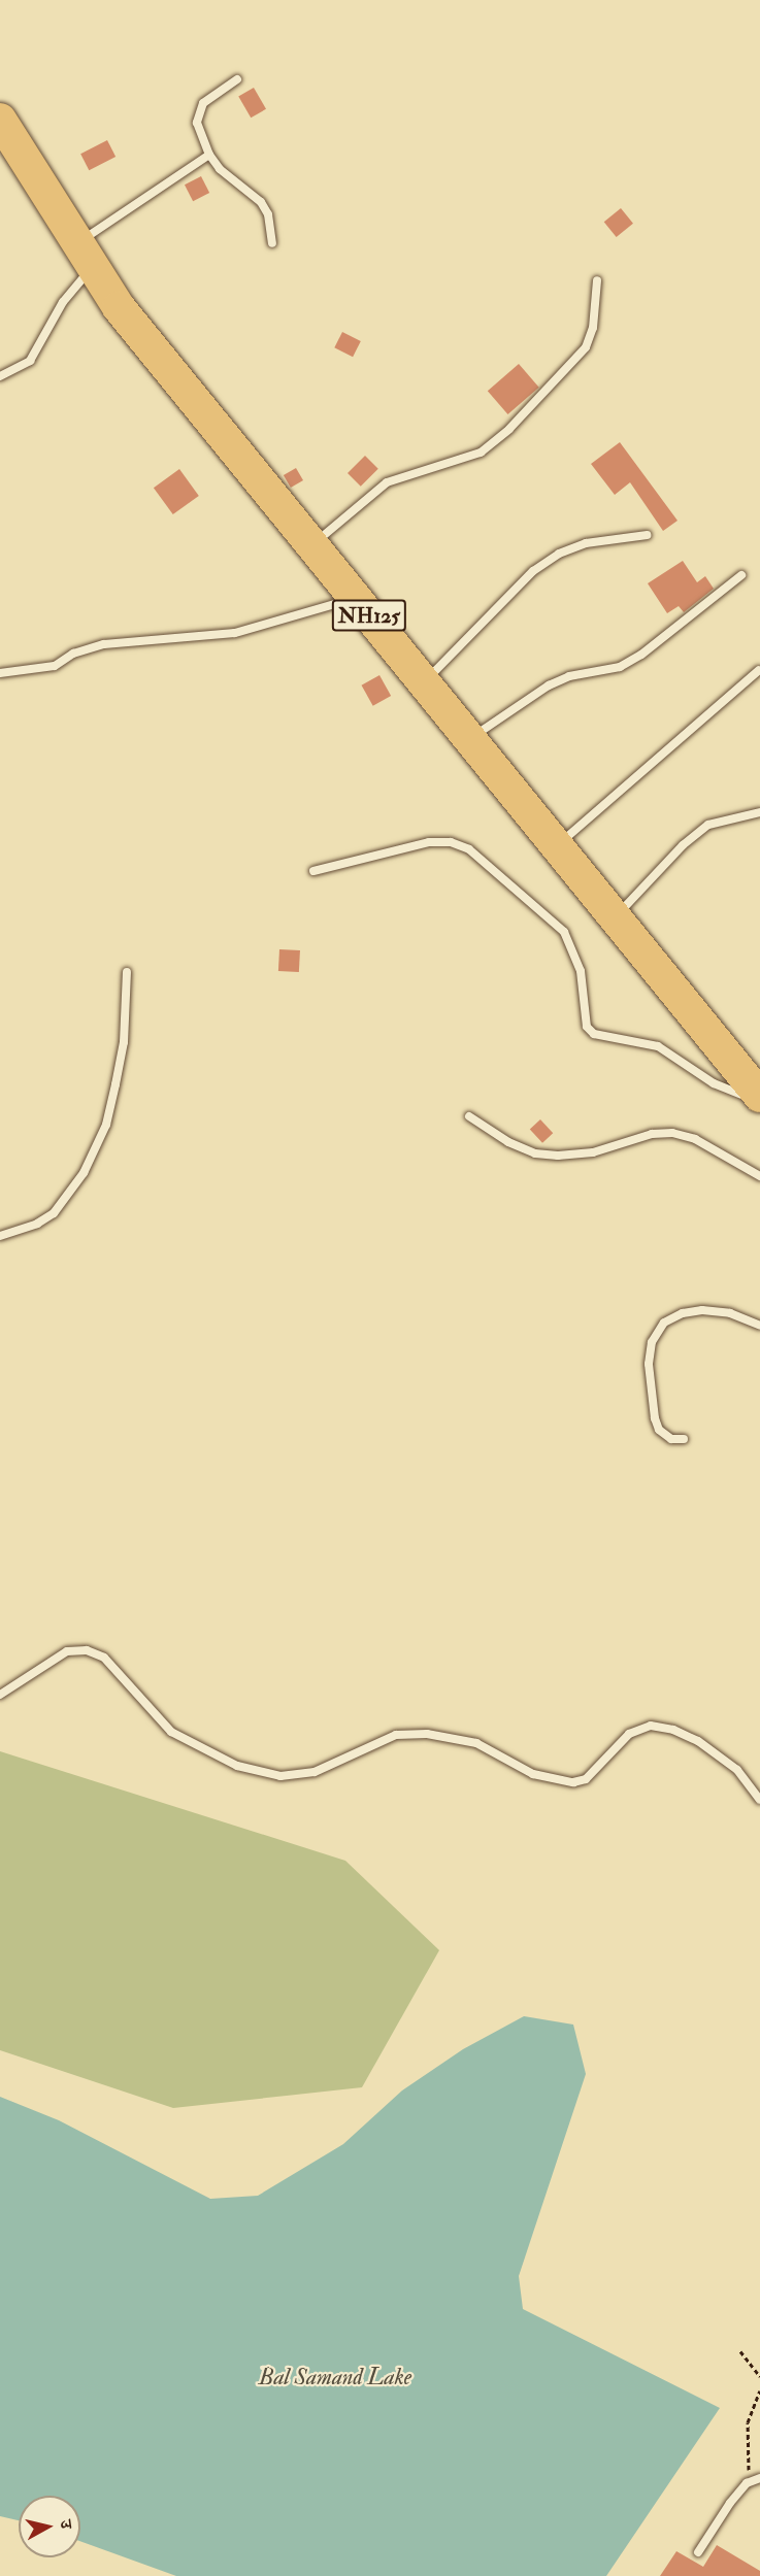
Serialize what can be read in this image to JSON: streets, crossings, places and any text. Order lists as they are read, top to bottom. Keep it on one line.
{"streets":{"highway":["NH125"]},"water":["Bal Samand Lake"],"north":"right"}
